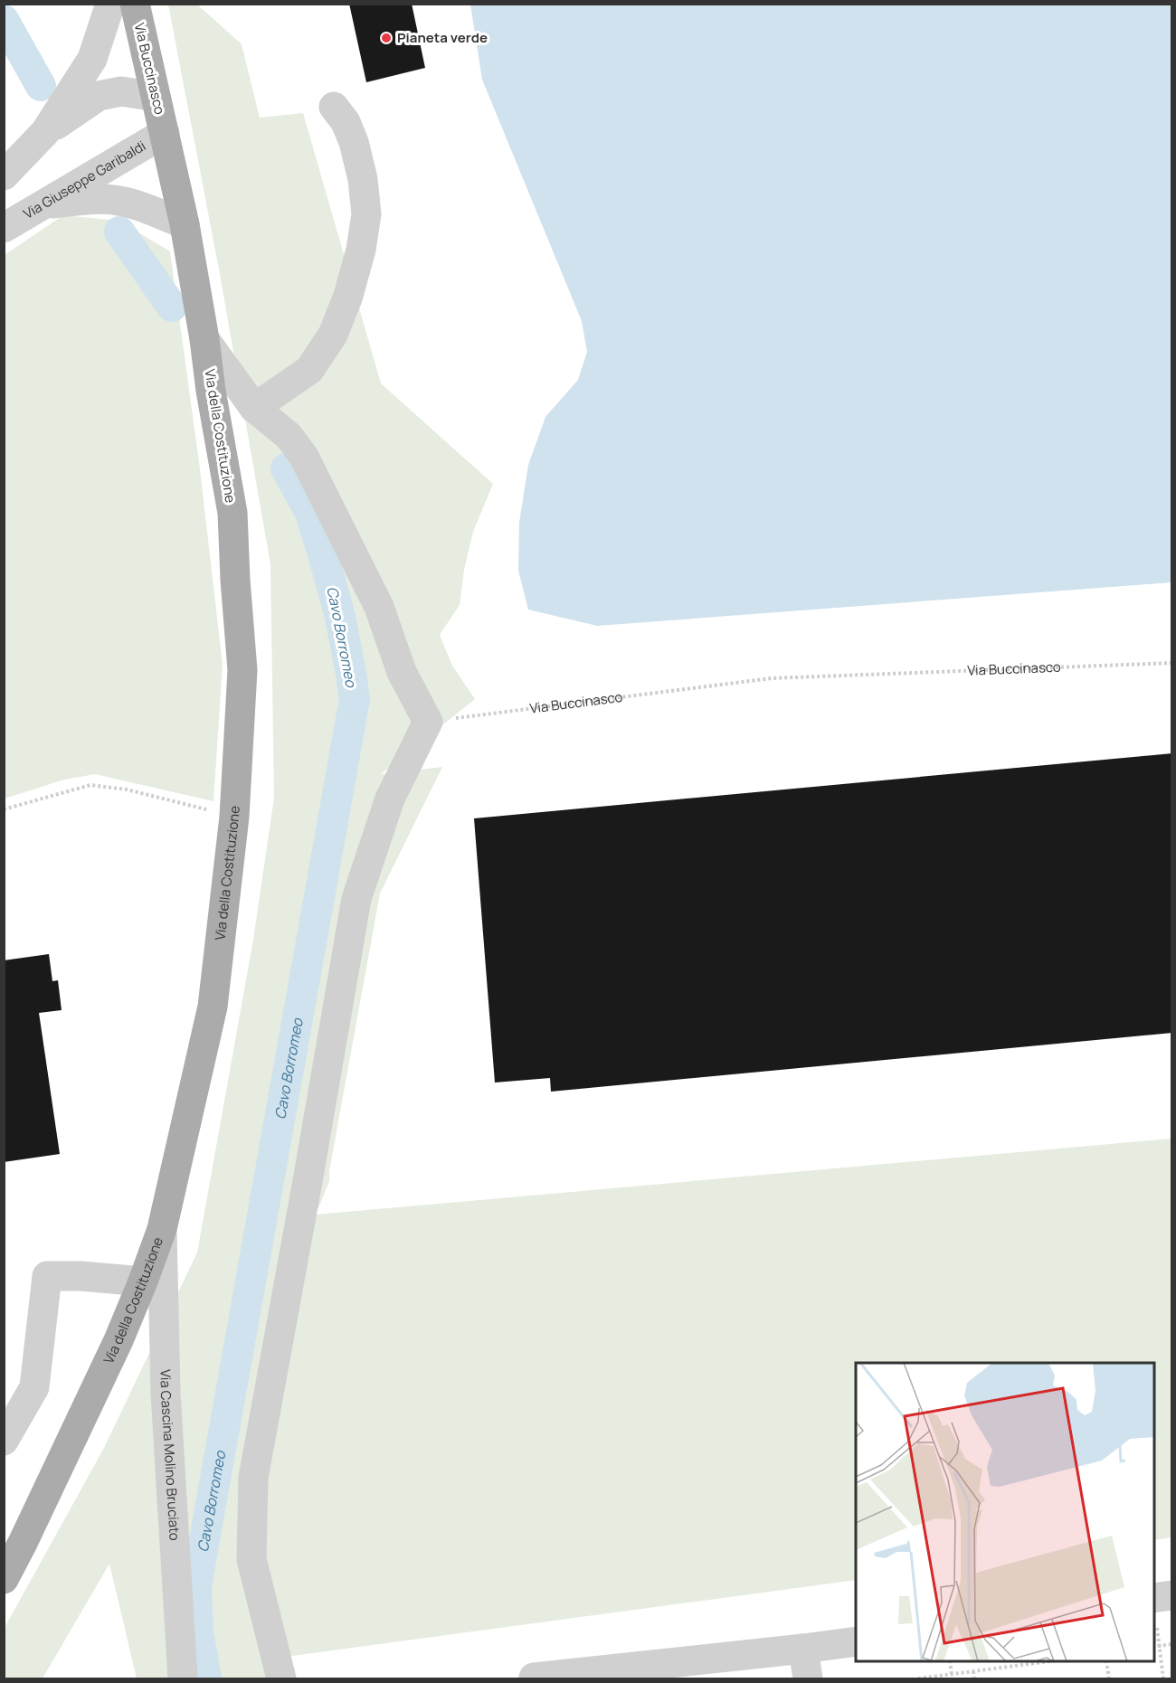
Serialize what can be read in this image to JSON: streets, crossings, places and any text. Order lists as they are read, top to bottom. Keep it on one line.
{"streets":{"main road":["Via Buccinasco","Via della Costituzione"],"street":["Via Giuseppe Garibaldi","Via Cascina Molino Bruciato"]},"crossings":[["Via Buccinasco","Via Giuseppe Garibaldi"],["Via Buccinasco","Via della Costituzione"],["Via Giuseppe Garibaldi","Via della Costituzione"],["Via della Costituzione","Via Cascina Molino Bruciato"]],"water":["Cavo Borromeo"],"places":["Pianeta verde"]}
